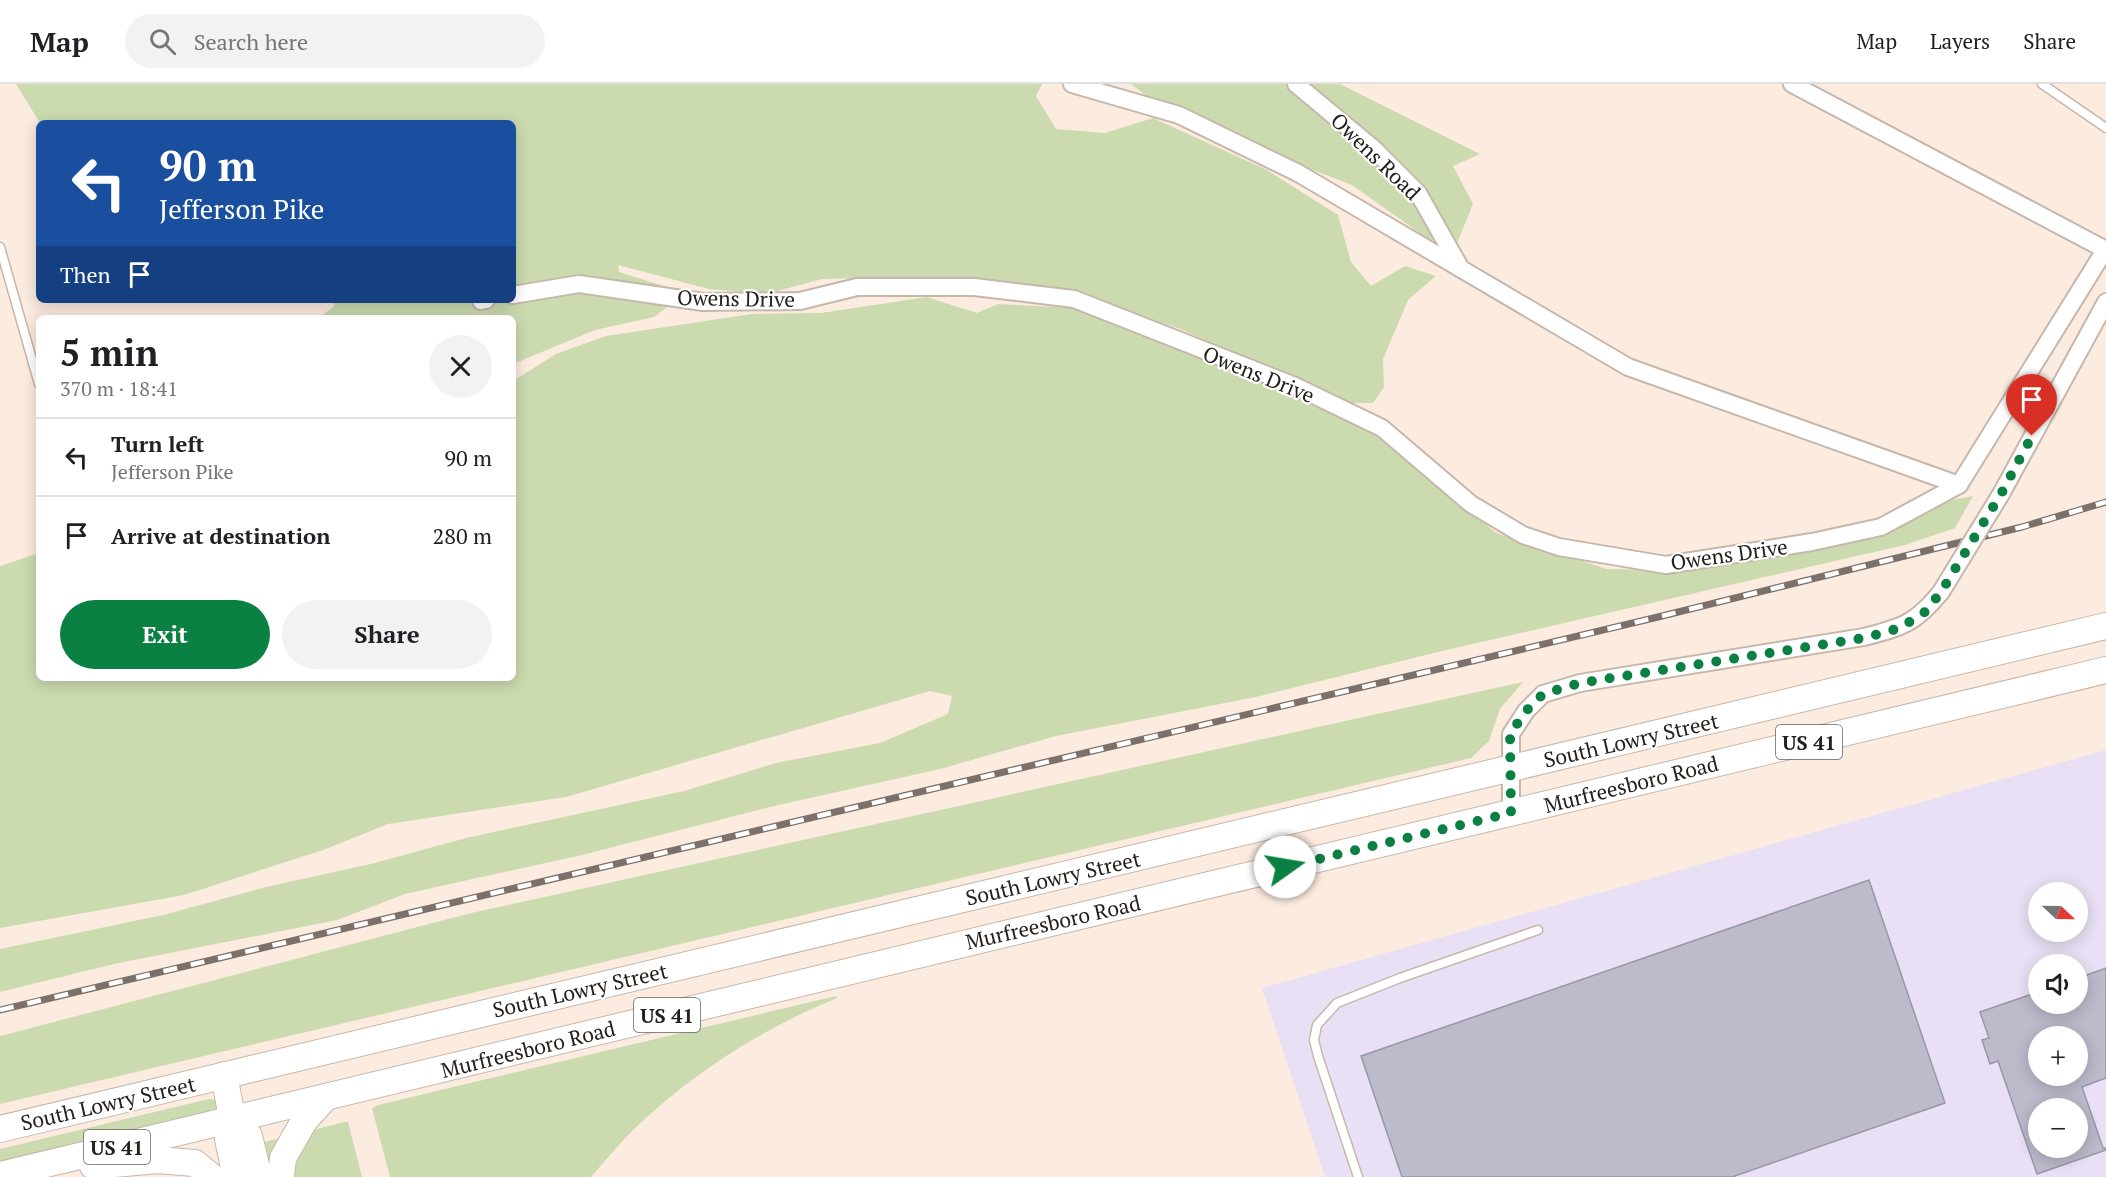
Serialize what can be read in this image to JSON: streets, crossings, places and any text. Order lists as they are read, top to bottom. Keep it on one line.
{"streets":{"main road":["South Lowry Street","US 41","Murfreesboro Road"],"street":["Owens Road","Owens Drive"]},"north":"right","page":{"header":"Map","search":"Search here","nav":["Map","Layers","Share"],"turn":["90 m","Jefferson Pike"],"then":"Then","heading":["5 min","370 m · 18:41"],"list":[{"name":"Turn left","note":"Jefferson Pike","value":"90 m"},{"name":"Arrive at destination","value":"280 m"}],"buttons":["Exit","Share"],"map_buttons":["+","−"]}}
